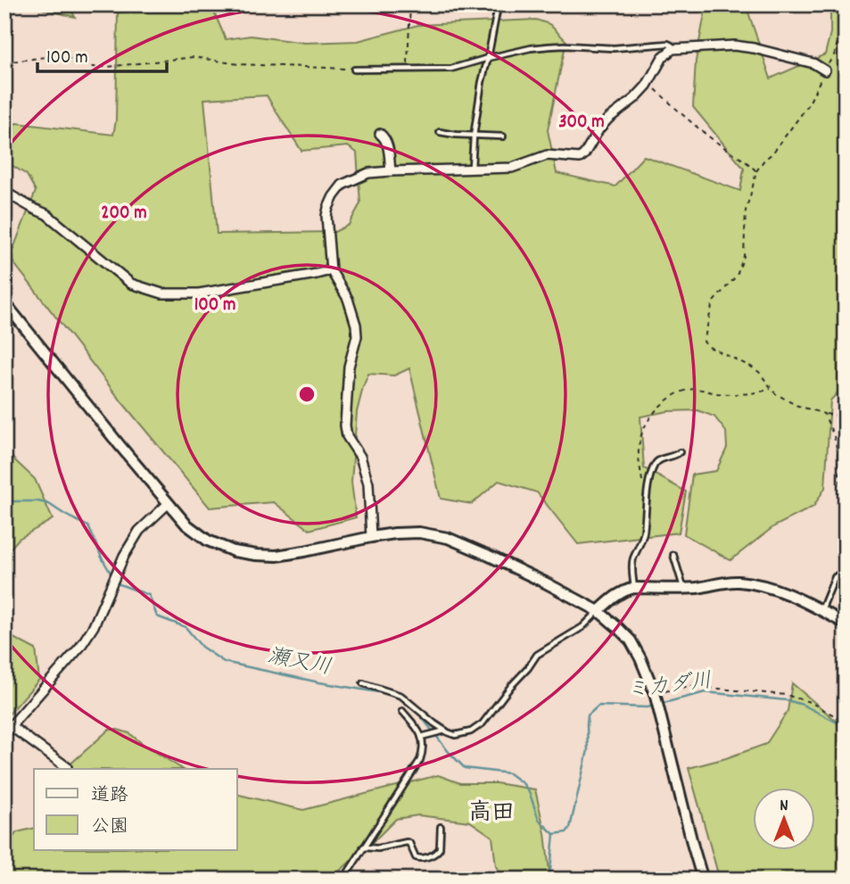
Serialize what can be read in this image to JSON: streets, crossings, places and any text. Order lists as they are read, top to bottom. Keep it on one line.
{"districts":["高田"],"water":["瀬又川","ミカダ川"],"legend":["道路","公園"],"scale_bar":"100 m","north":"top","rings":["300 m","200 m","100 m"]}
